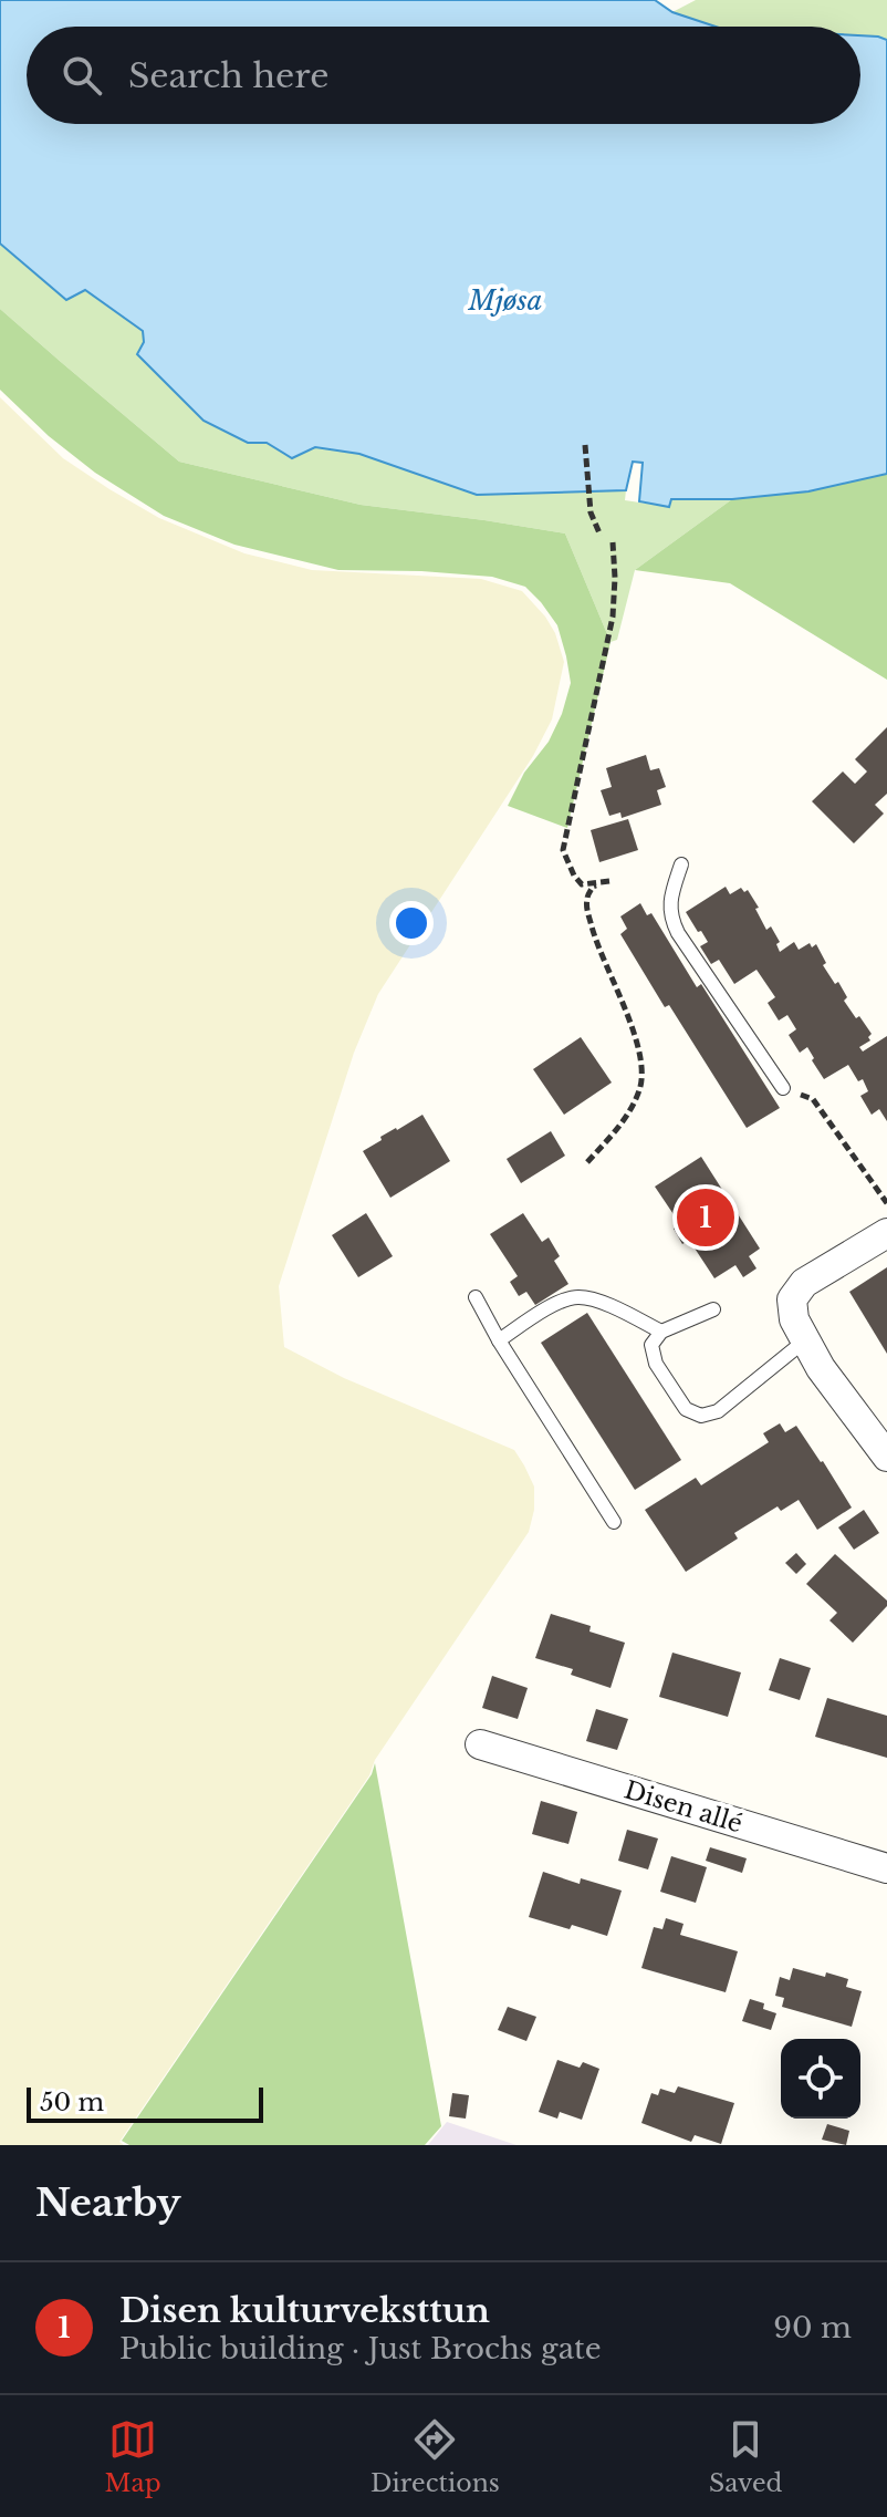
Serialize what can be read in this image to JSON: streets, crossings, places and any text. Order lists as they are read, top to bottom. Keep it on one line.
{"streets":{"street":["Disen allé"]},"water":["Mjøsa"],"scale_bar":"50 m","page":{"search":"Search here","pins":"1","scale":"50 m","heading":"Nearby","list":[{"mark":"1","name":"Disen kulturveksttun","note":"Public building · Just Brochs gate","value":"90 m"}],"nav":["Map","Directions","Saved"]}}
